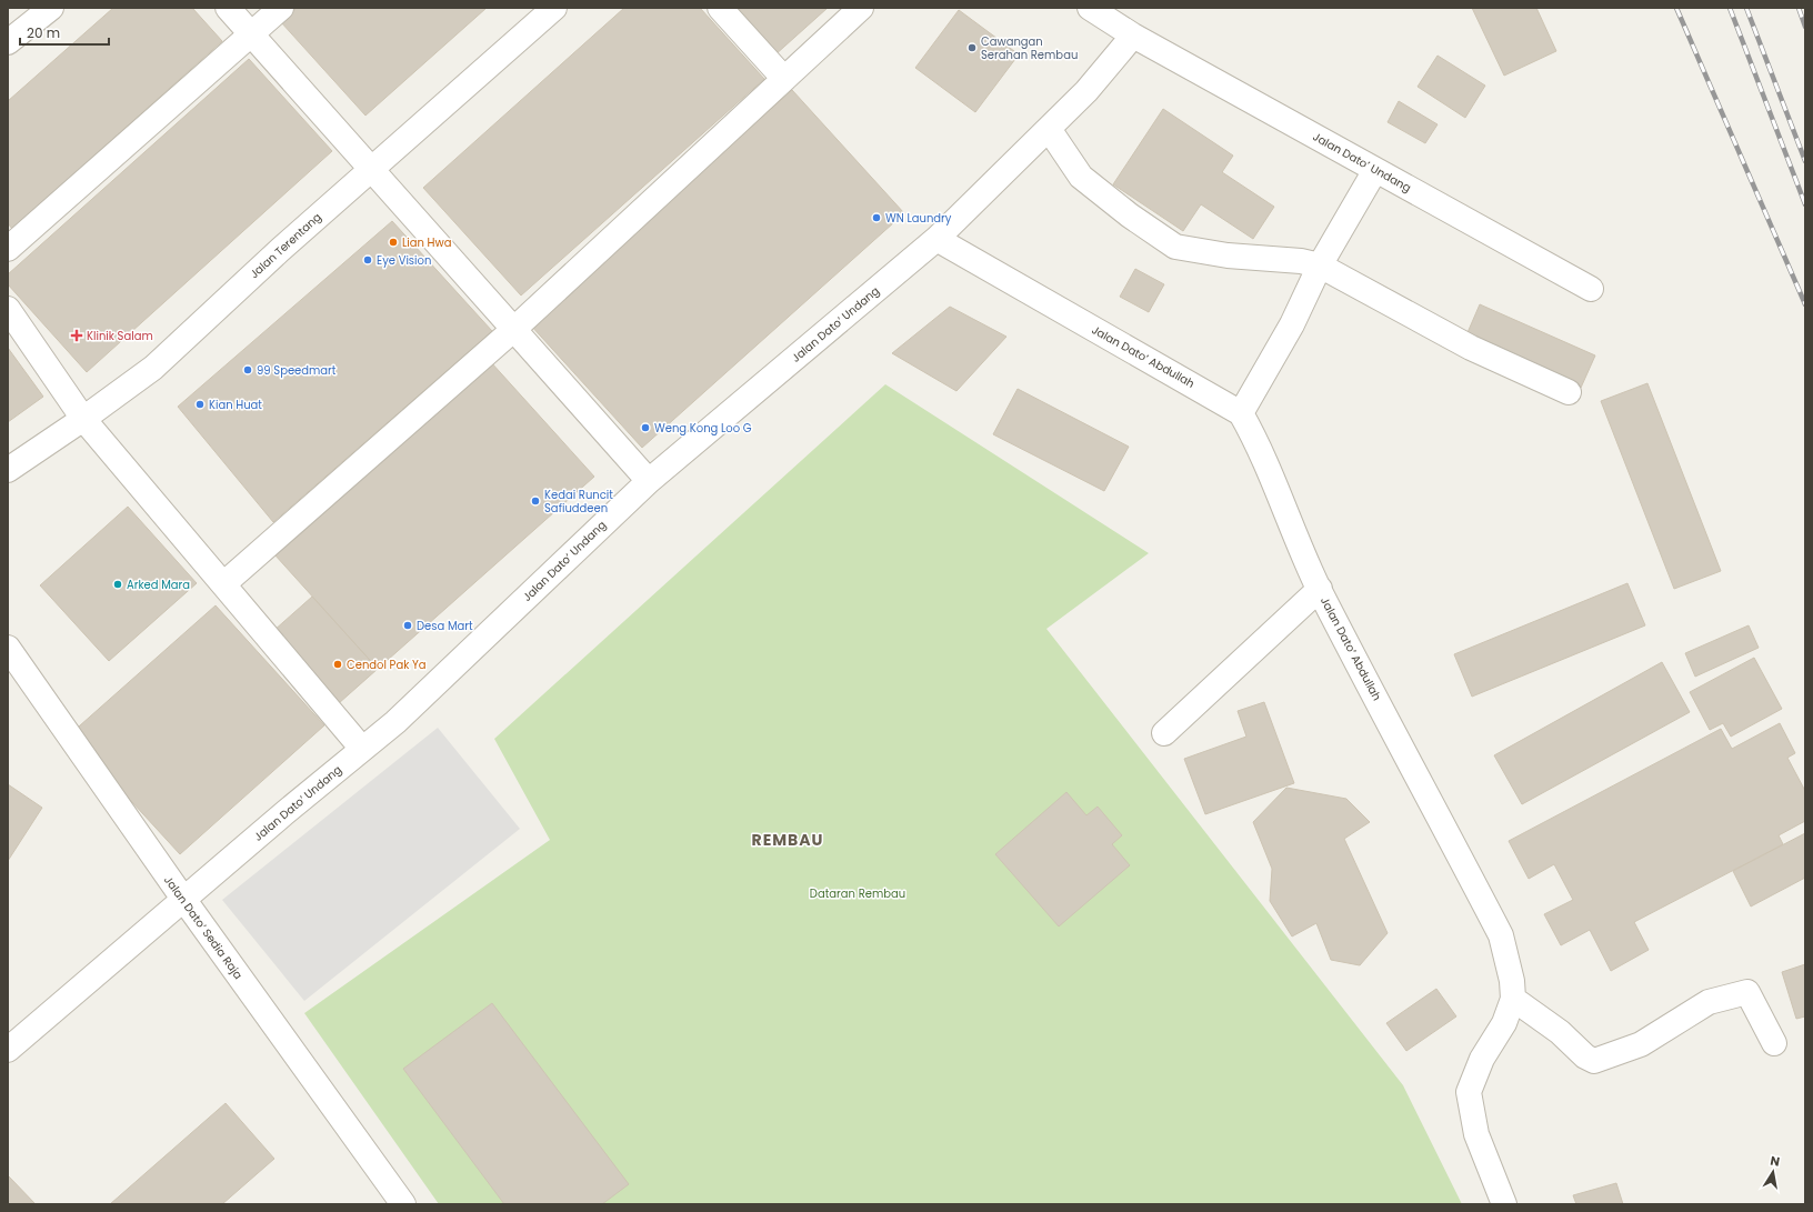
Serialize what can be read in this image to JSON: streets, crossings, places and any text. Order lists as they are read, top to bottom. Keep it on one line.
{"streets":{"street":["Jalan Dato’ Undang","Jalan Terentang","Jalan Dato’ Abdullah","Jalan Dato’ Sedia Raja"]},"crossings":[["Jalan Dato’ Undang","Jalan Dato’ Abdullah"],["Jalan Dato’ Undang","Jalan Dato’ Sedia Raja"]],"districts":["REMBAU"],"parks":["Dataran Rembau"],"places":{"other":["Cawangan Serahan Rembau","WN Laundry","Lian Hwa","Eye Vision","99 Speedmart","Kian Huat","Weng Kong Loo G","Kedai Runcit Safiuddeen","Arked Mara","Desa Mart","Cendol Pak Ya"],"health":["Klinik Salam"]},"scale_bar":"20 m","north":"top"}
